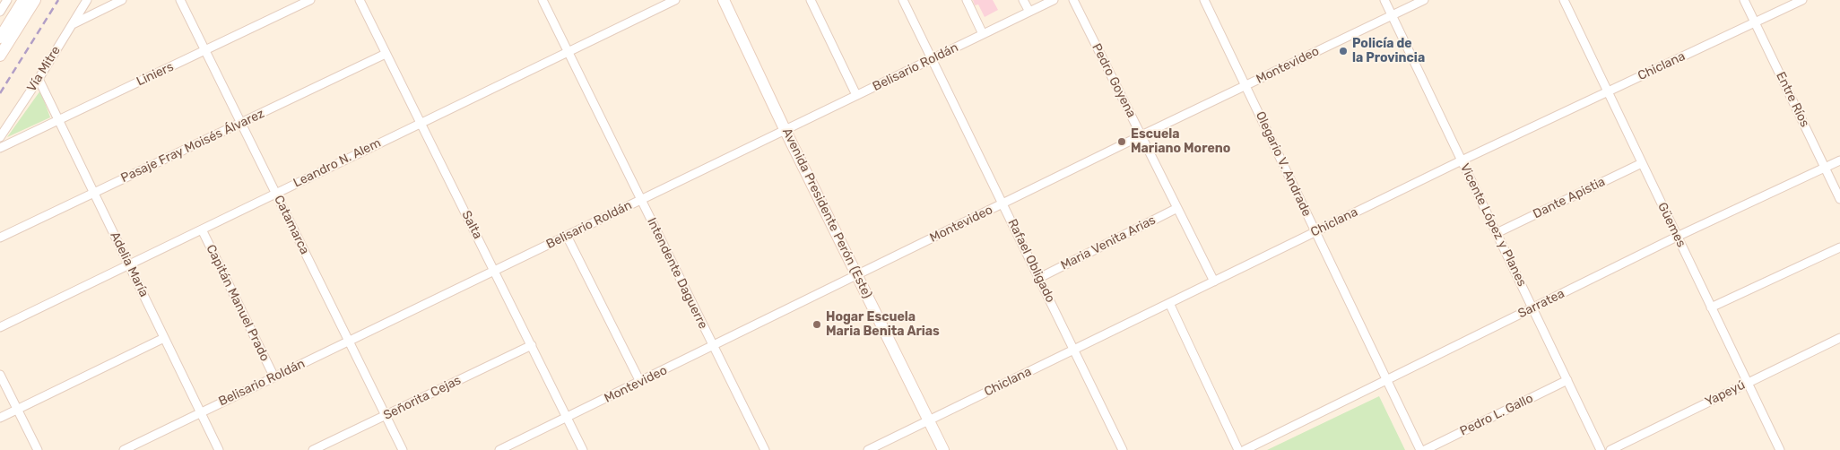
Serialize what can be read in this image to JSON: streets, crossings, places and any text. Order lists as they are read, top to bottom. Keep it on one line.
{"streets":{"main road":["Avenida Presidente Perón (Este)"],"street":["Montevideo","Chiclana","Belisario Roldán","Vía Mitre","Liniers","Pedro Goyena","Entre Ríos","Pasaje Fray Moisés Álvarez","Leandro N. Alem","Olegario V. Andrade","Dante Apistia","Catamarca","Salta","Vicente López y Planes","Güemes","Maria Venita Arias","Rafael Obligado","Adelia María","Intendente Daguerre","Capitán Manuel Prado","Sarratea","Yapeyú","Señorita Cejas","Pedro L. Gallo"]},"crossings":[["Montevideo","Pedro Goyena"],["Montevideo","Olegario V. Andrade"],["Montevideo","Avenida Presidente Perón (Este)"],["Montevideo","Salta"],["Montevideo","Vicente López y Planes"],["Montevideo","Rafael Obligado"],["Montevideo","Intendente Daguerre"],["Chiclana","Pedro Goyena"],["Chiclana","Entre Ríos"],["Chiclana","Olegario V. Andrade"],["Chiclana","Avenida Presidente Perón (Este)"],["Chiclana","Vicente López y Planes"],["Chiclana","Güemes"],["Chiclana","Rafael Obligado"],["Belisario Roldán","Avenida Presidente Perón (Este)"],["Belisario Roldán","Catamarca"],["Belisario Roldán","Salta"],["Belisario Roldán","Rafael Obligado"],["Belisario Roldán","Adelia María"],["Belisario Roldán","Intendente Daguerre"],["Belisario Roldán","Capitán Manuel Prado"],["Vía Mitre","Adelia María"],["Liniers","Catamarca"],["Liniers","Adelia María"],["Pedro Goyena","Maria Venita Arias"],["Entre Ríos","Sarratea"],["Pasaje Fray Moisés Álvarez","Catamarca"],["Pasaje Fray Moisés Álvarez","Salta"],["Pasaje Fray Moisés Álvarez","Adelia María"],["Leandro N. Alem","Catamarca"],["Leandro N. Alem","Salta"],["Leandro N. Alem","Adelia María"],["Leandro N. Alem","Intendente Daguerre"],["Leandro N. Alem","Capitán Manuel Prado"],["Olegario V. Andrade","Sarratea"],["Dante Apistia","Vicente López y Planes"],["Dante Apistia","Güemes"],["Catamarca","Señorita Cejas"],["Salta","Señorita Cejas"],["Vicente López y Planes","Sarratea"],["Vicente López y Planes","Pedro L. Gallo"],["Güemes","Sarratea"],["Güemes","Yapeyú"],["Maria Venita Arias","Rafael Obligado"]],"places":["Policía de la Provincia","Escuela Mariano Moreno","Hogar Escuela Maria Benita Arias"]}
